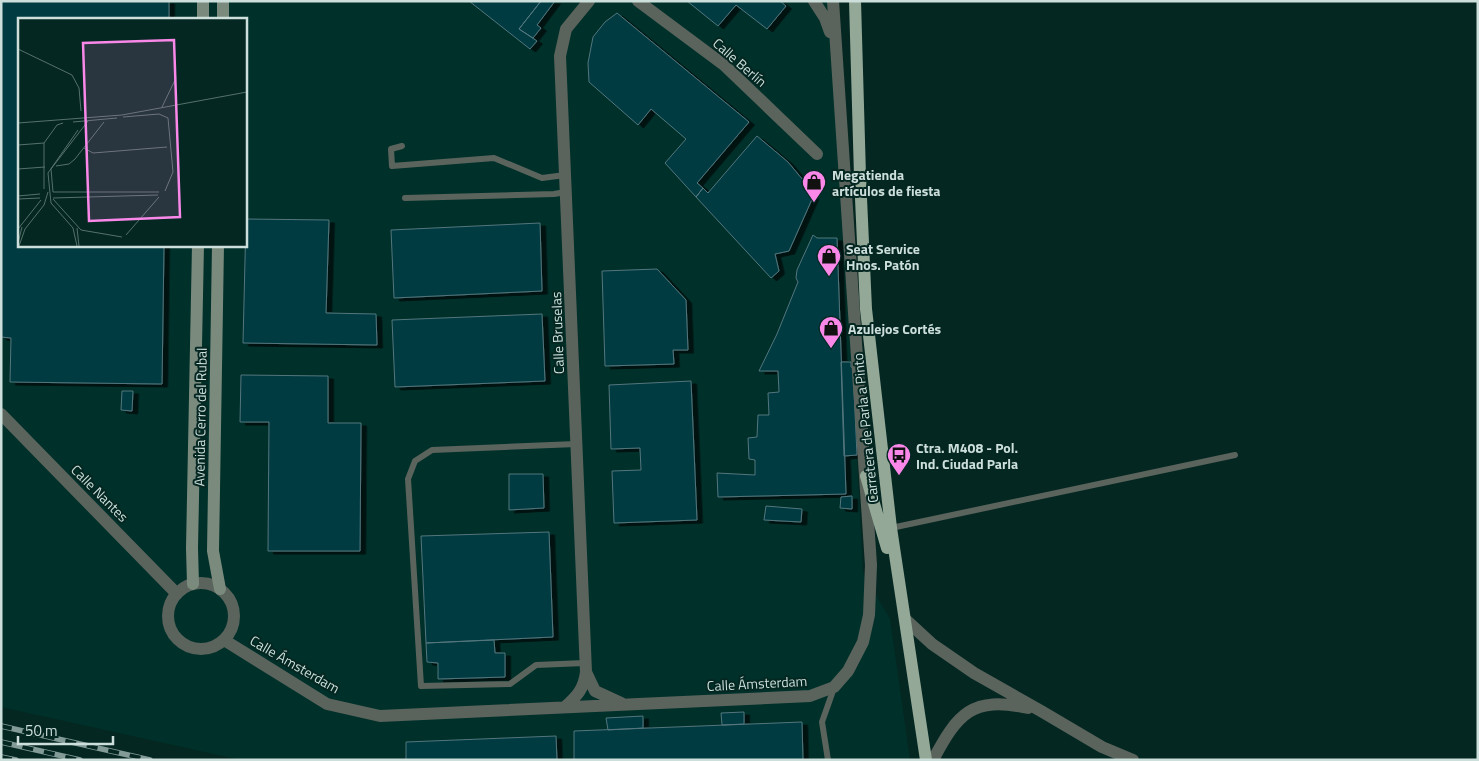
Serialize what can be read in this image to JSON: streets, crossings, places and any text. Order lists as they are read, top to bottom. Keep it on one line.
{"streets":{"main road":["Carretera de Parla a Pinto"],"street":["Calle Berlín","Calle Bruselas","Avenida Cerro del Rubal","Calle Nantes","Calle Ámsterdam"]},"crossings":[["Avenida Cerro del Rubal","Calle Nantes"],["Avenida Cerro del Rubal","Calle Ámsterdam"],["Calle Nantes","Calle Ámsterdam"]],"places":{"shop":["Megatienda artículos de fiesta","Seat Service Hnos. Patón","Azulejos Cortés"],"bus stop":["Ctra. M408 - Pol. Ind. Ciudad Parla"]},"scale_bar":"50 m"}
